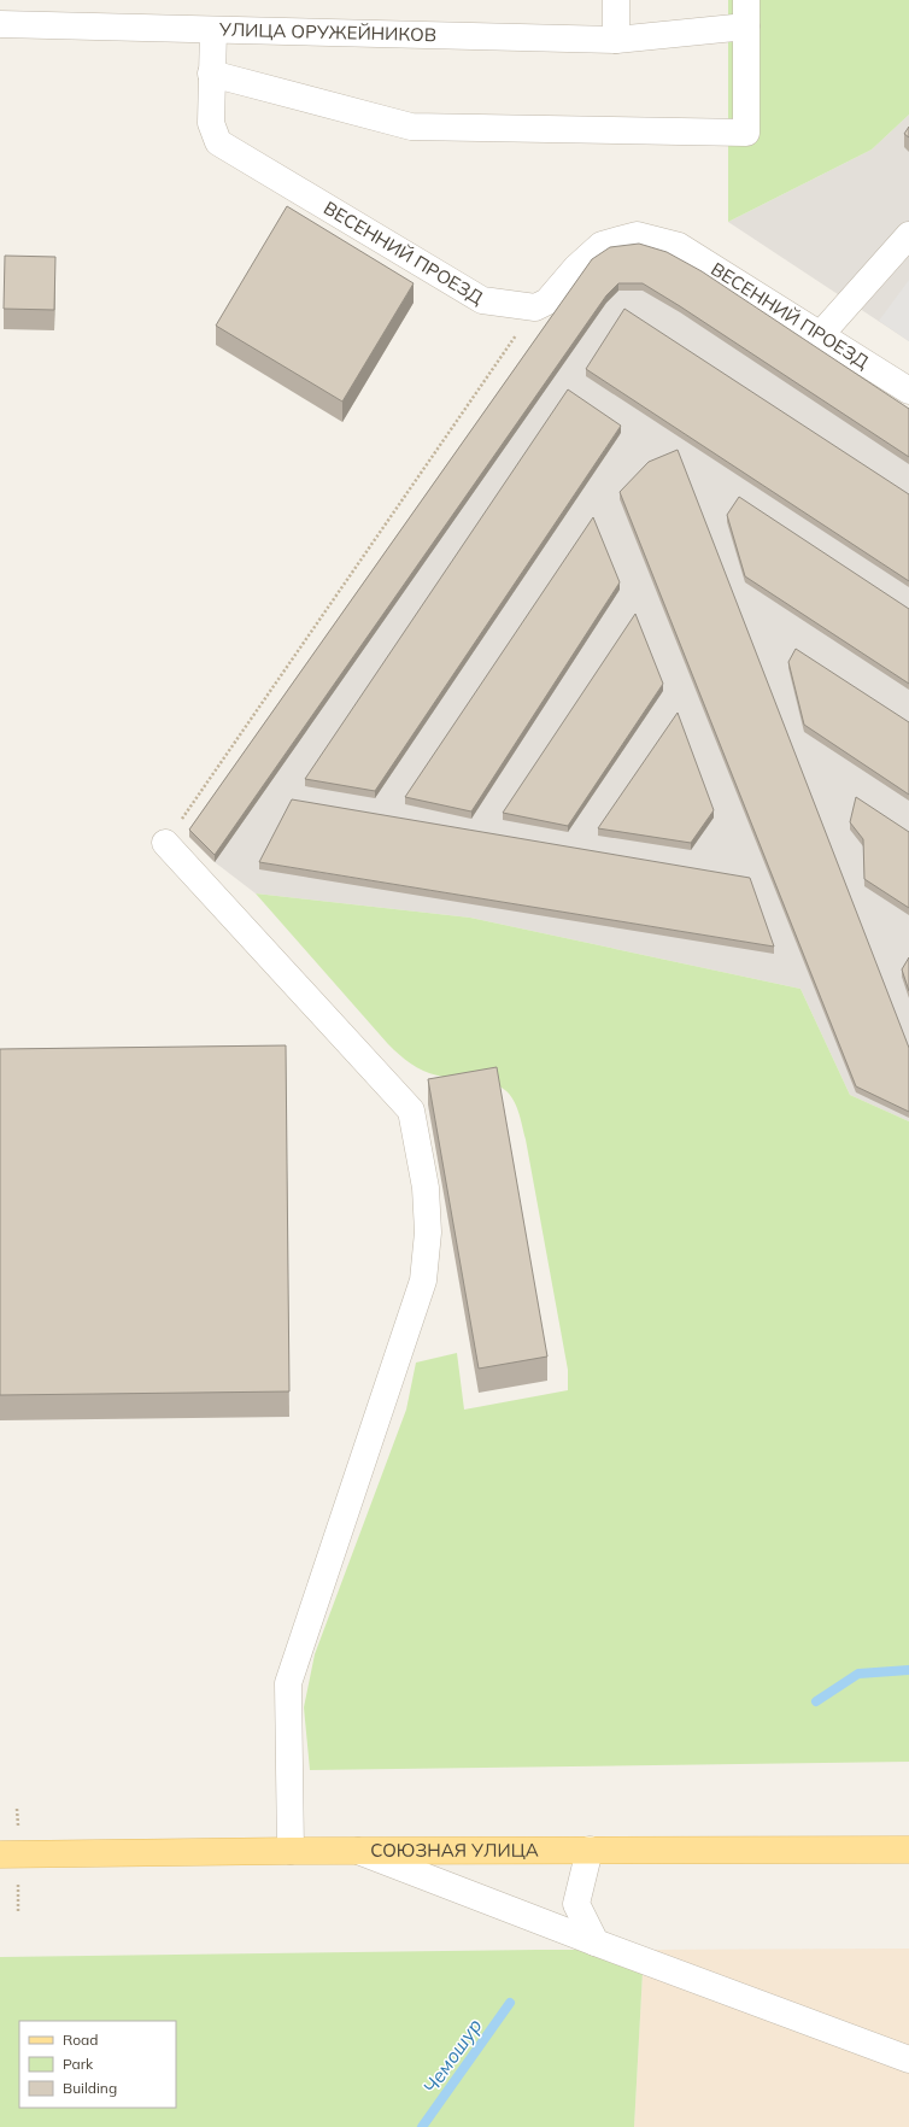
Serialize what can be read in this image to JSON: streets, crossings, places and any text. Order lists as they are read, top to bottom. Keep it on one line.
{"streets":{"main road":["СОЮЗНАЯ УЛИЦА"],"street":["УЛИЦА ОРУЖЕЙНИКОВ","ВЕСЕННИЙ ПРОЕЗД"]},"crossings":[["УЛИЦА ОРУЖЕЙНИКОВ","ВЕСЕННИЙ ПРОЕЗД"]],"water":["Чемошур"],"legend":["Road","Park","Building"]}
